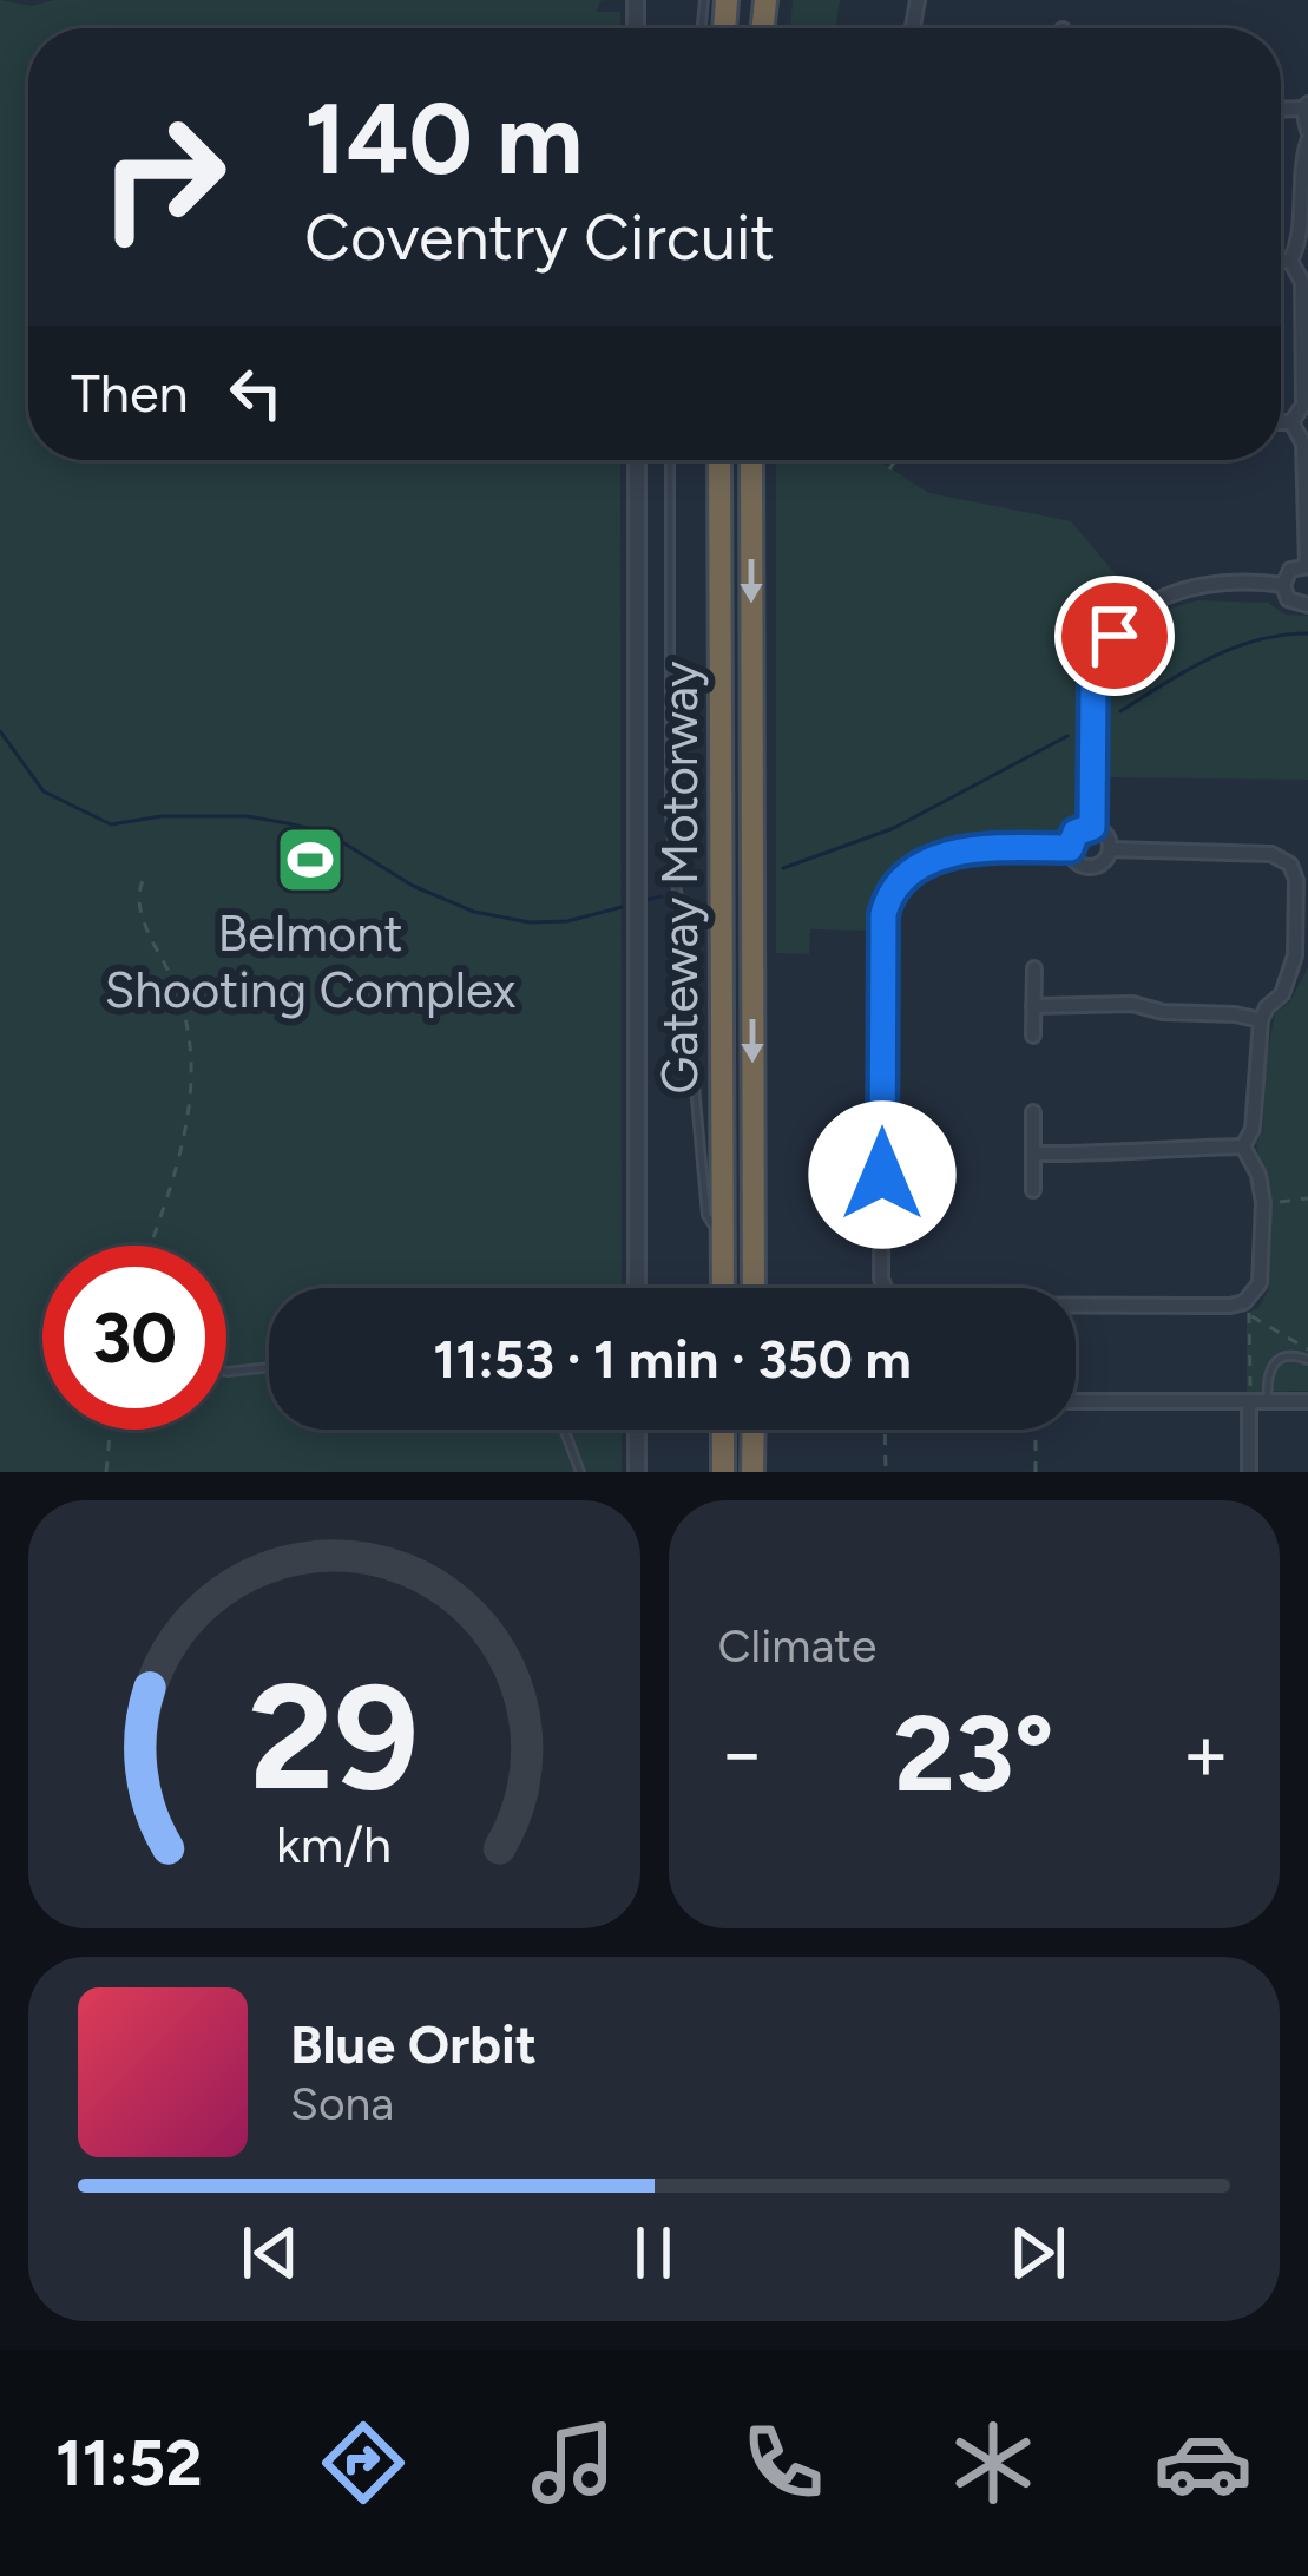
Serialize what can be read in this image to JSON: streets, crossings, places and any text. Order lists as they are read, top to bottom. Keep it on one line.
{"streets":{"highway":["Gateway Motorway"]},"places":{"sports":["Belmont Shooting Complex"]},"page":{"turn":["140 m","Coventry Circuit"],"then":"Then","limit":"30","trip":"11:53 · 1 min · 350 m","tile":"Climate","heat":["−","23°","+"],"song":["Blue Orbit","Sona"],"tabs":"11:52","gauge":["29","km/h"]}}
